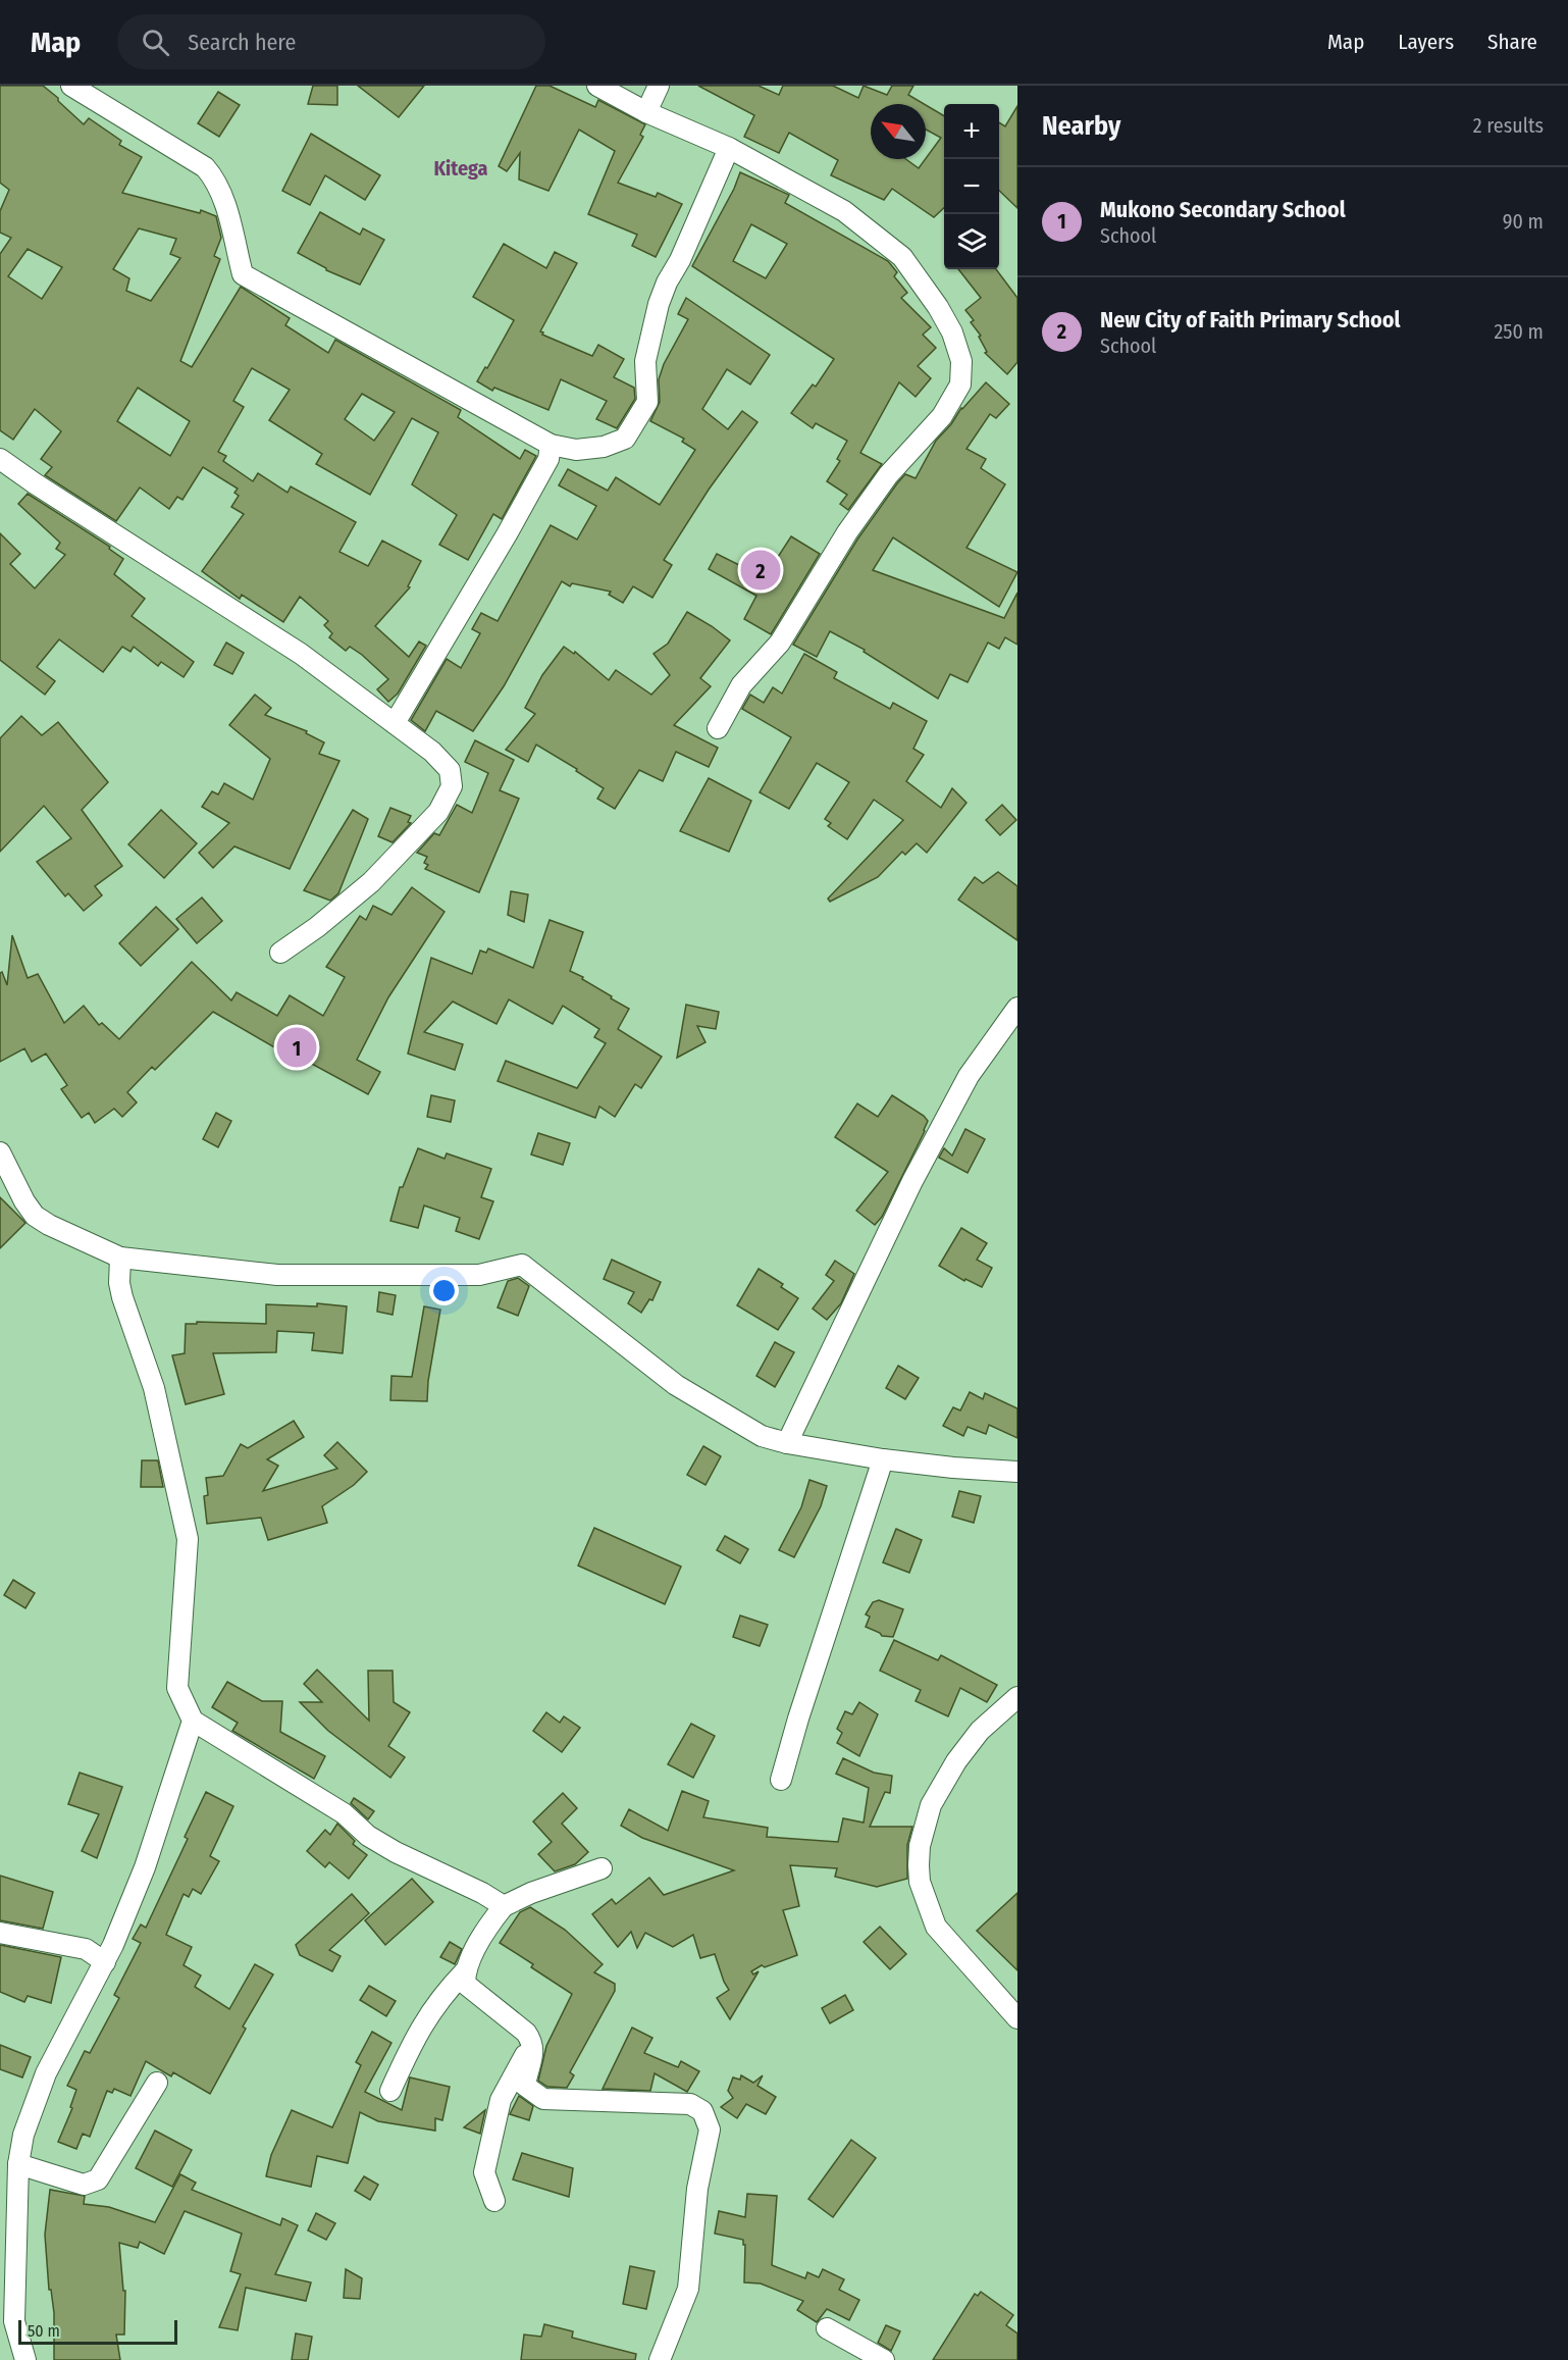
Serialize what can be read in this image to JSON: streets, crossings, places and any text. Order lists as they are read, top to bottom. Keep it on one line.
{"districts":["Kitega"],"scale_bar":"50 m","north":"top left","page":{"header":"Map","search":"Search here","nav":["Map","Layers","Share"],"heading":["Nearby","2 results"],"map_buttons":["+","−"],"list":[{"mark":"1","name":"Mukono Secondary School","note":"School","value":"90 m"},{"mark":"2","name":"New City of Faith Primary School","note":"School","value":"250 m"}],"pins":["2","1"],"scale":"50 m"}}
